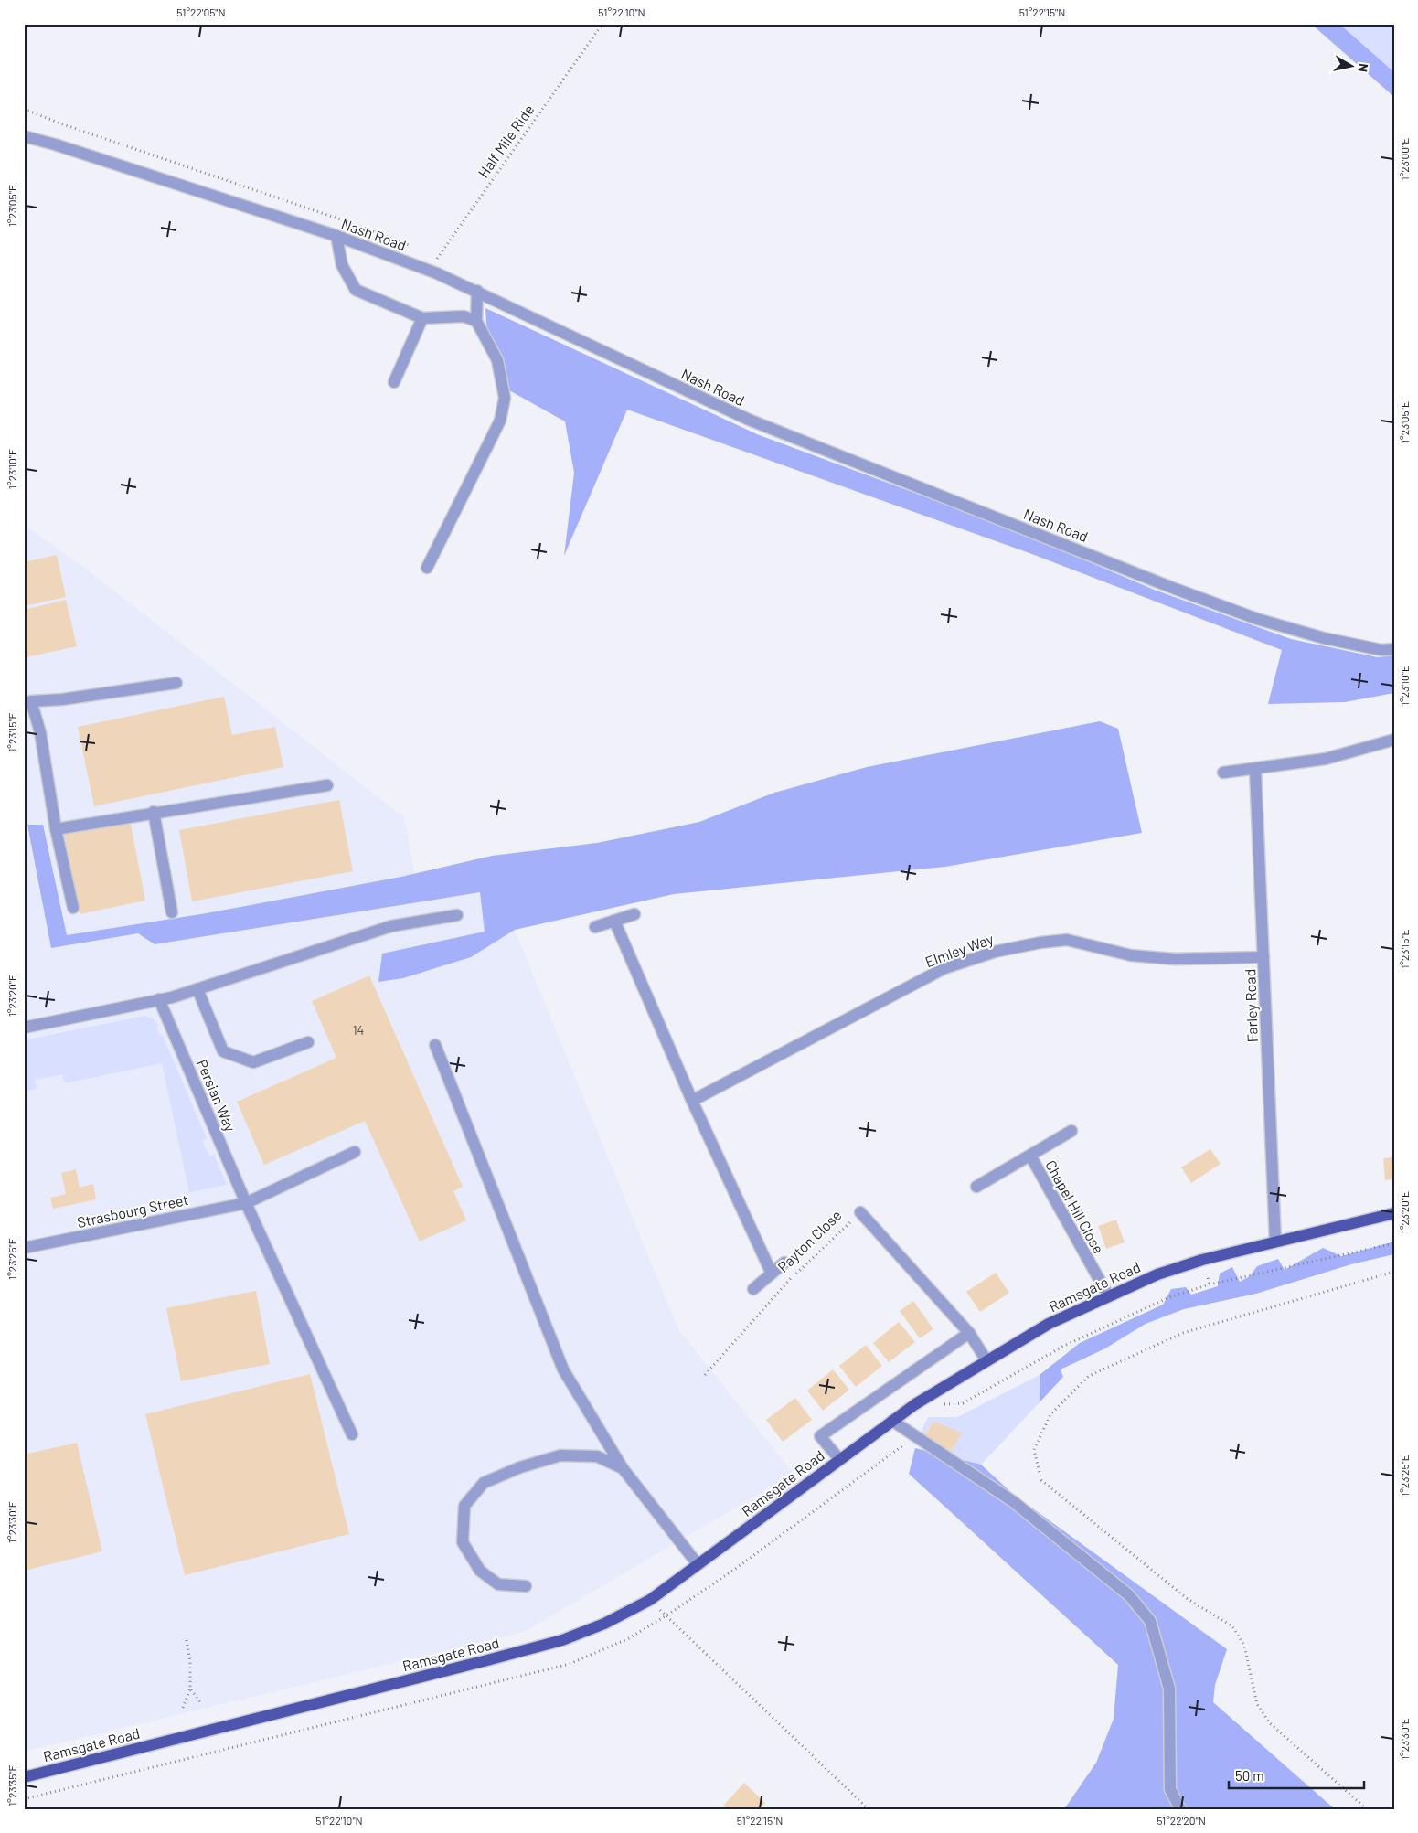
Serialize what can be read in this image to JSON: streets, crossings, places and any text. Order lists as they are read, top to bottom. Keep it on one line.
{"streets":{"main road":["Ramsgate Road"],"street":["Nash Road","Elmley Way","Farley Road","Persian Way","Chapel Hill Close","Strasbourg Street","Payton Close"],"path":["Half Mile Ride"]},"crossings":[["Half Mile Ride","Nash Road"],["Elmley Way","Farley Road"],["Farley Road","Ramsgate Road"],["Persian Way","Strasbourg Street"],["Chapel Hill Close","Ramsgate Road"],["Payton Close","Ramsgate Road"]],"house_numbers":["14"],"scale_bar":"50 m","north":"right","coordinates":["51°22'05\"N","51°22'10\"N","51°22'15\"N","1°23'00\"E","1°23'05\"E","1°23'10\"E","1°23'15\"E","1°23'20\"E","1°23'25\"E","1°23'30\"E","1°23'35\"E","51°22'20\"N"]}
